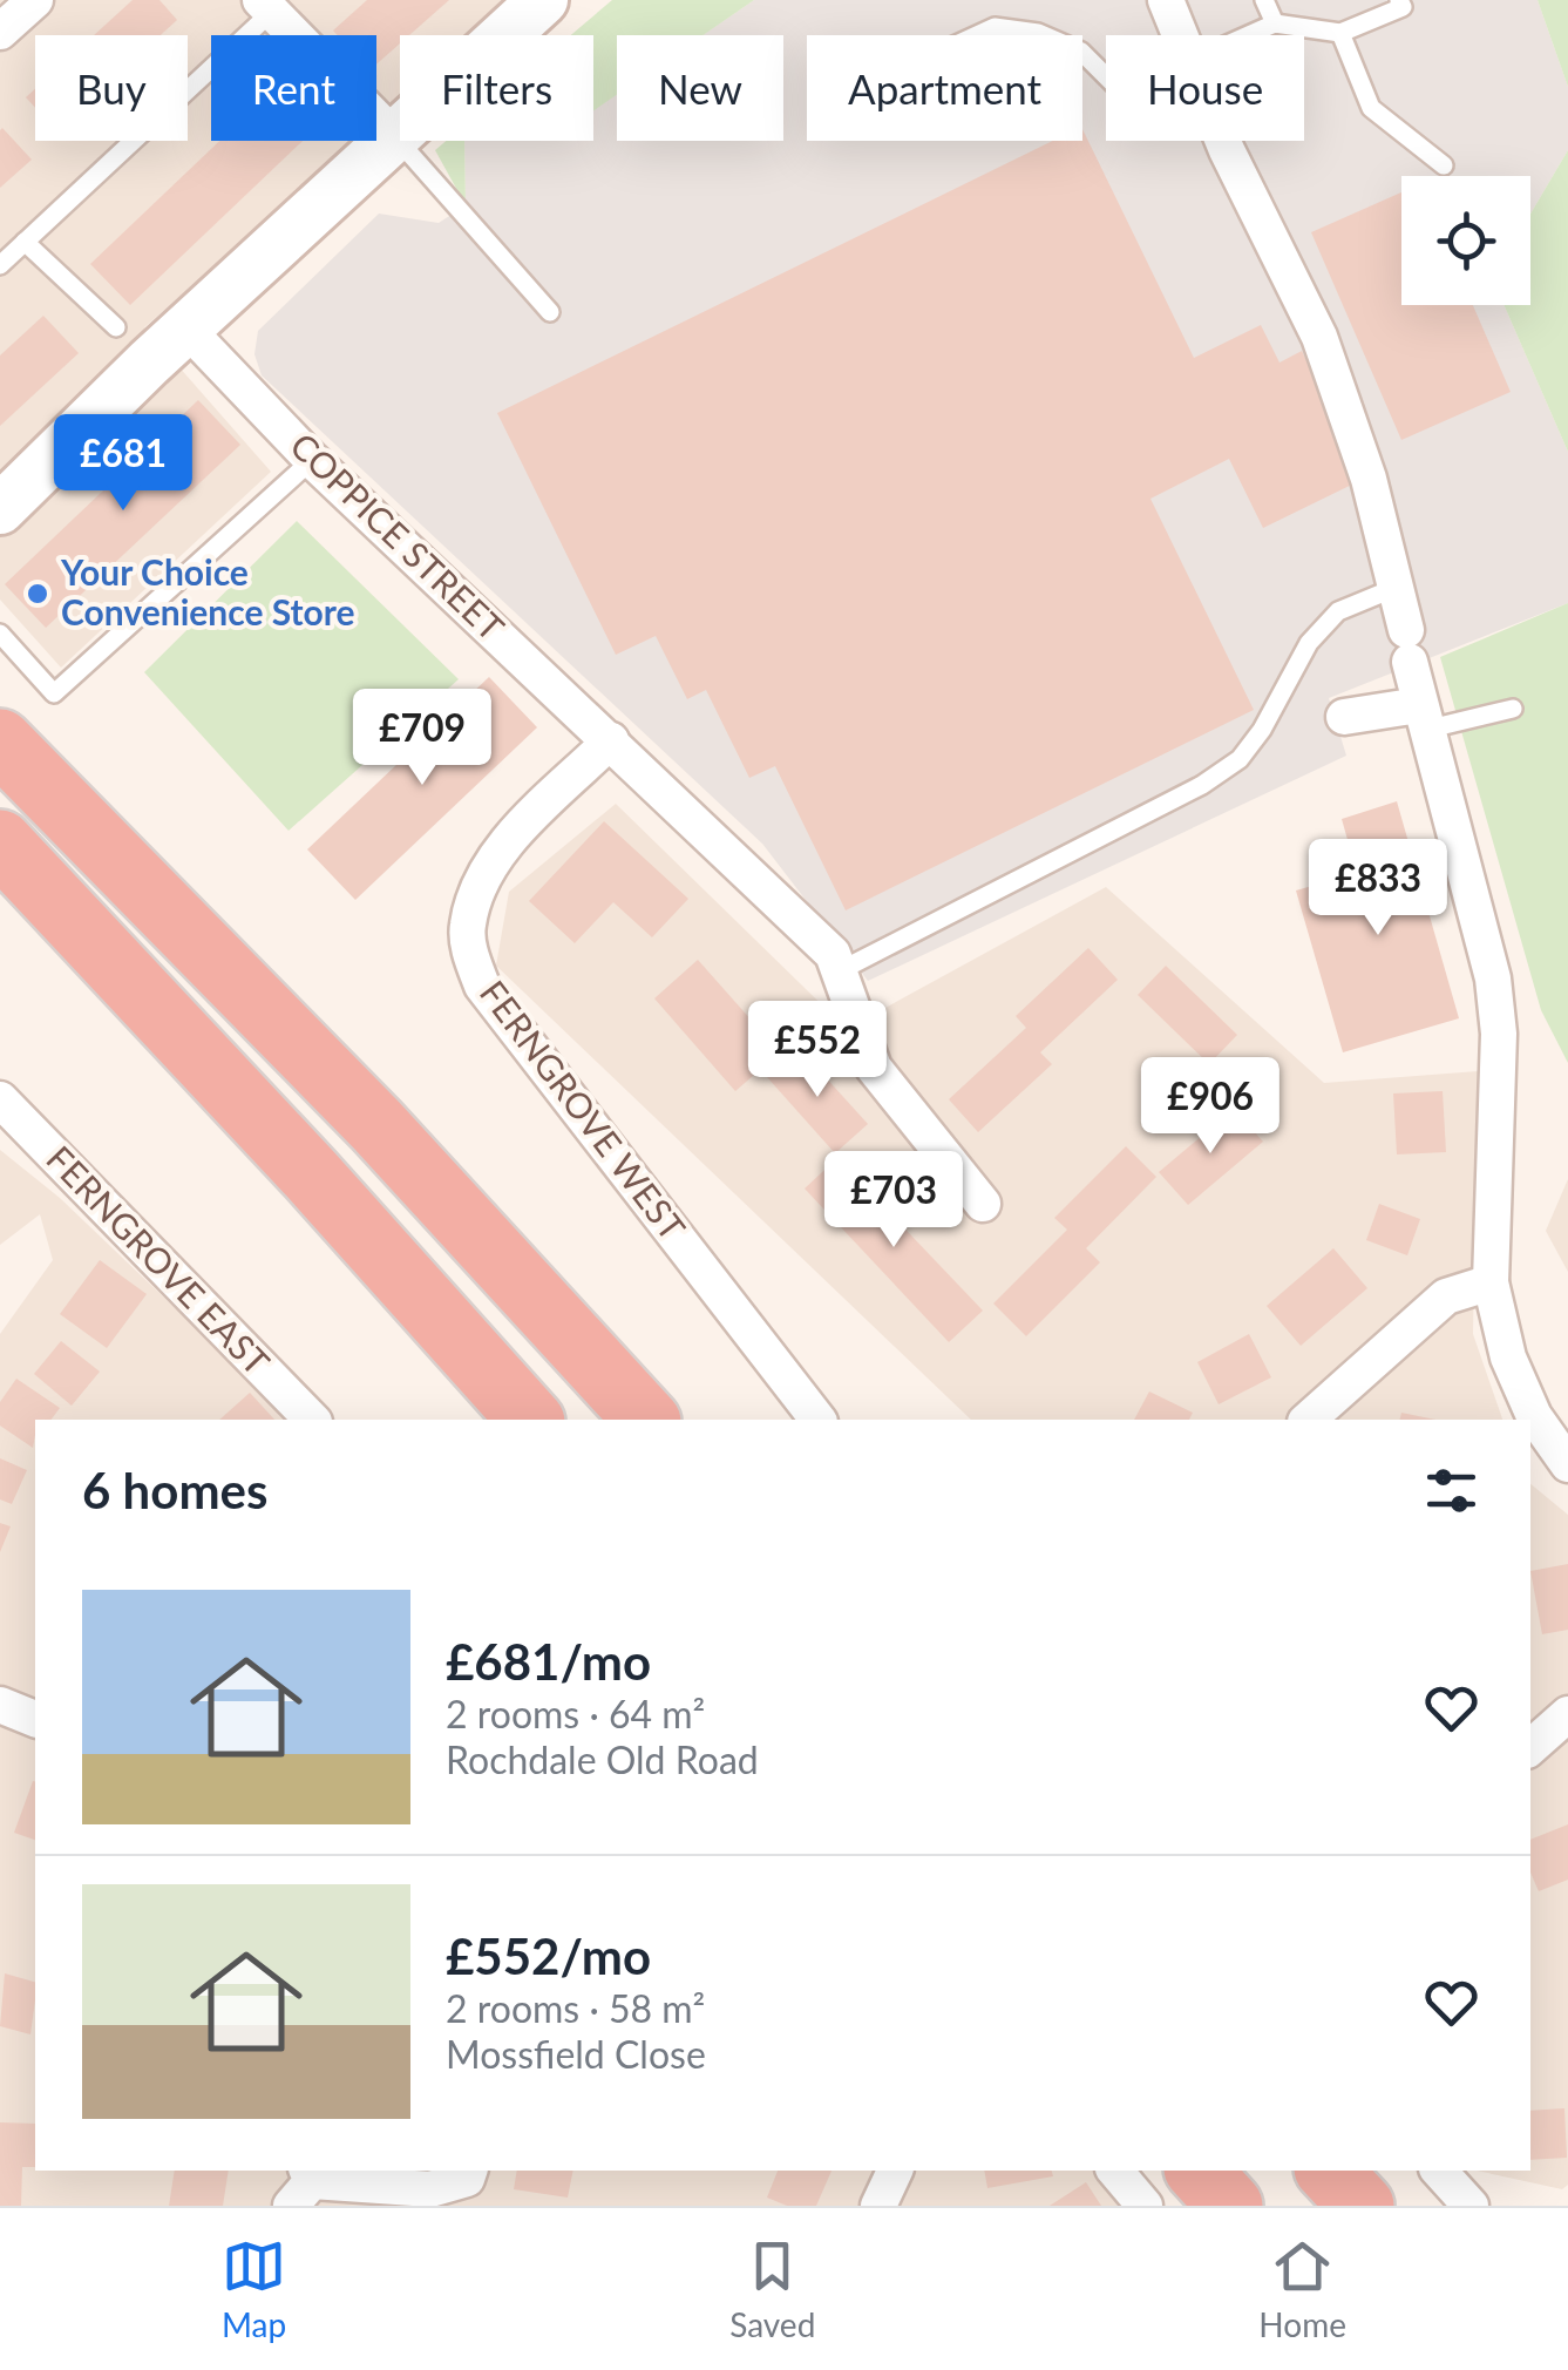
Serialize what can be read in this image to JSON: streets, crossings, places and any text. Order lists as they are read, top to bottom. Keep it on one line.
{"streets":{"street":["COPPICE STREET","FERNGROVE WEST","FERNGROVE EAST"]},"crossings":[["COPPICE STREET","FERNGROVE WEST"]],"places":["Your Choice Convenience Store"],"page":{"chip":["Buy","Rent","Filters","New","Apartment","House"],"price":["£681","£709","£833","£552","£906","£703"],"heading":"6 homes","list":[{"name":"£681/mo","note":"2 rooms · 64 m² · Rochdale Old Road"},{"name":"£552/mo","note":"2 rooms · 58 m² · Mossfield Close"}],"tabs":["Map","Saved","Home"]}}
